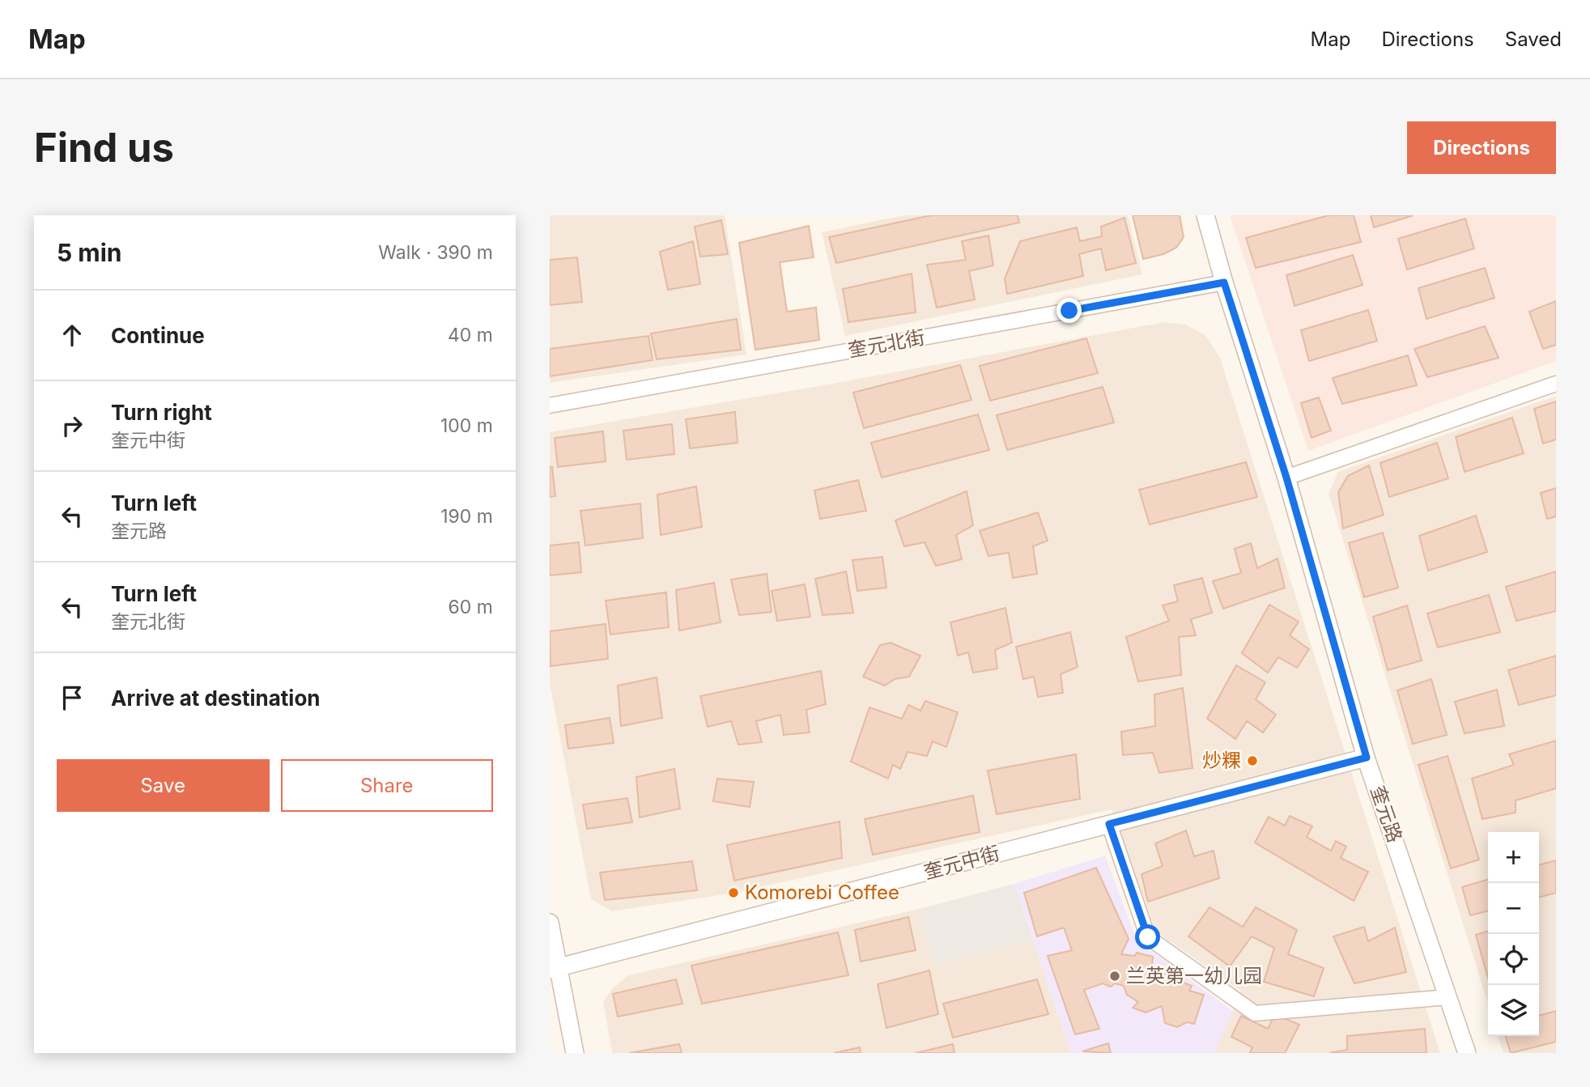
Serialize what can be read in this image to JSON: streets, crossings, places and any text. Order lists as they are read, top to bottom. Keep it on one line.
{"streets":{"street":["奎元北街","奎元路","奎元中街"]},"crossings":[["奎元北街","奎元路"],["奎元路","奎元中街"]],"places":["炒粿","Komorebi Coffee","兰英第一幼儿园"],"page":{"header":"Map","nav":["Map","Directions","Saved"],"buttons":["Directions",["Save","Share"]],"title":"Find us","heading":["5 min","Walk · 390 m"],"list":[["Continue","40 m"],["Turn right","奎元中街","100 m"],["Turn left","奎元路","190 m"],["Turn left","奎元北街","60 m"],"Arrive at destination"],"map_buttons":["+","−"]}}
